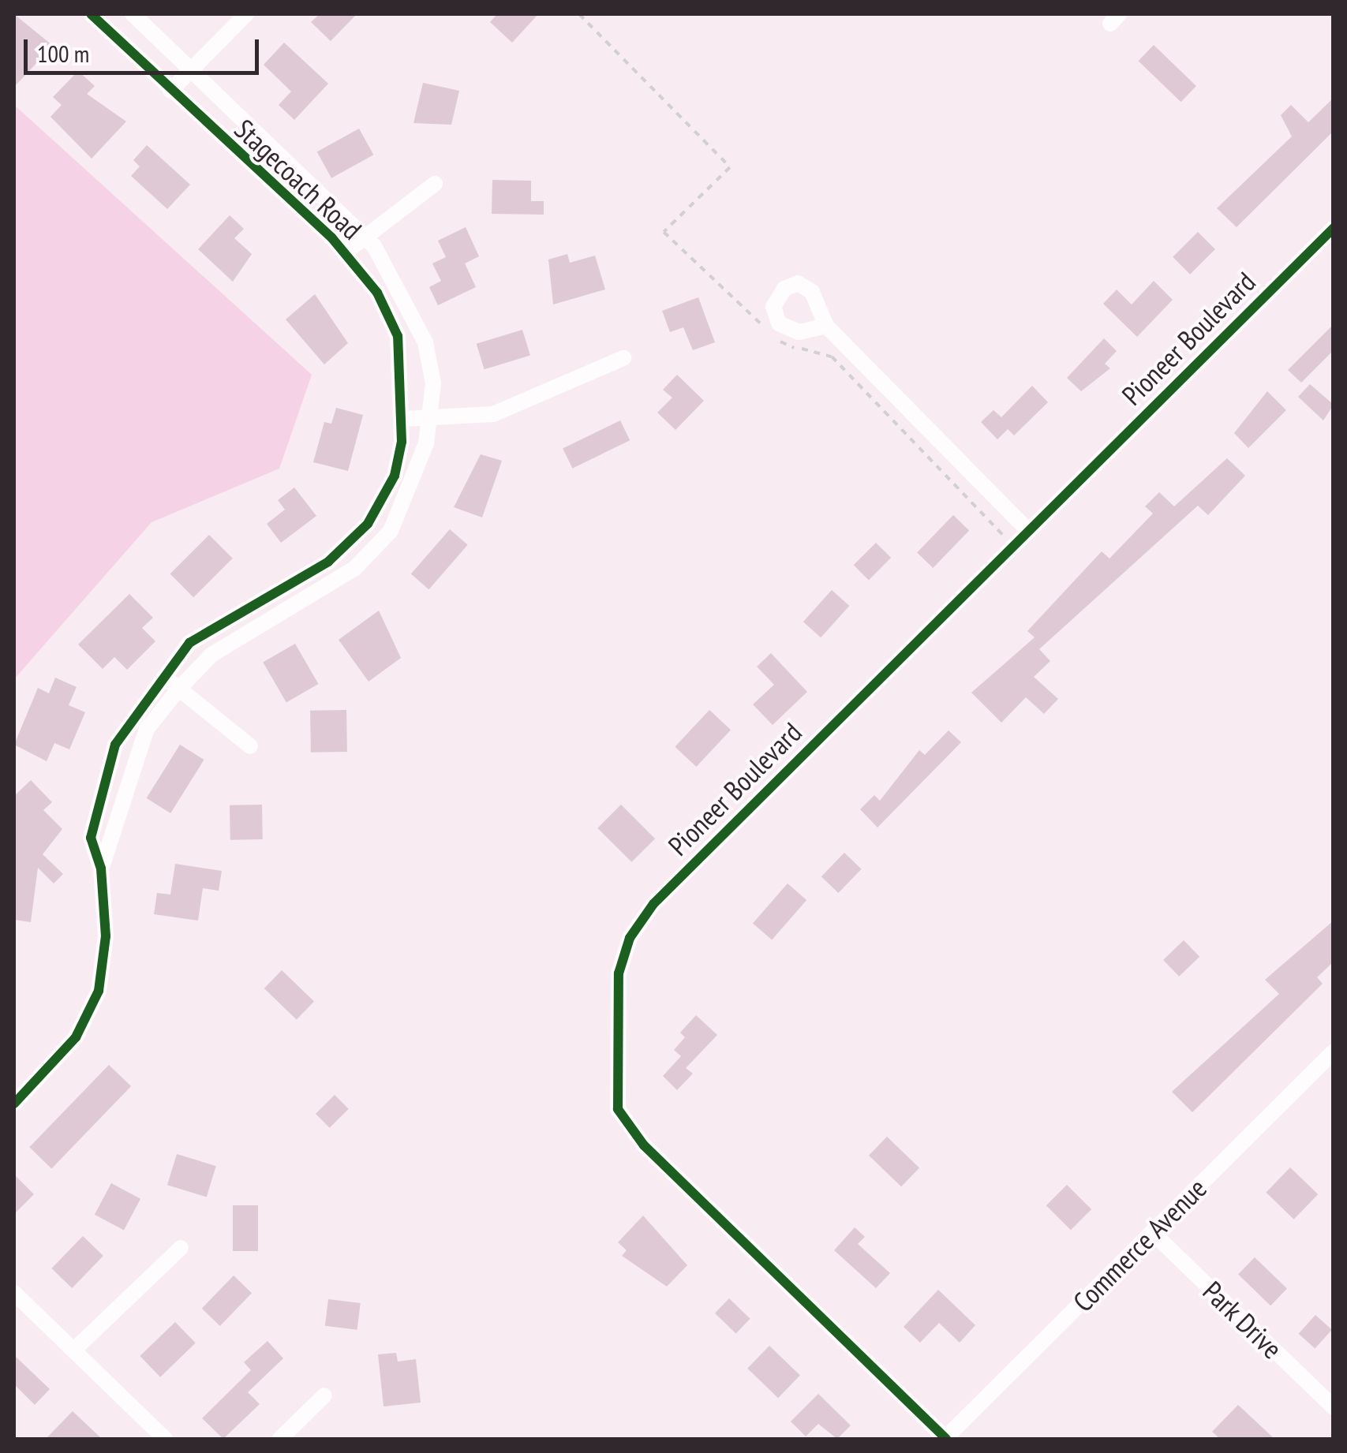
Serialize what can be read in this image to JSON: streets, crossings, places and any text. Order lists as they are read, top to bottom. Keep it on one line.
{"streets":{"street":["Stagecoach Road","Pioneer Boulevard","Commerce Avenue","Park Drive"]},"crossings":[["Pioneer Boulevard","Commerce Avenue"],["Commerce Avenue","Park Drive"]],"scale_bar":"100 m"}
